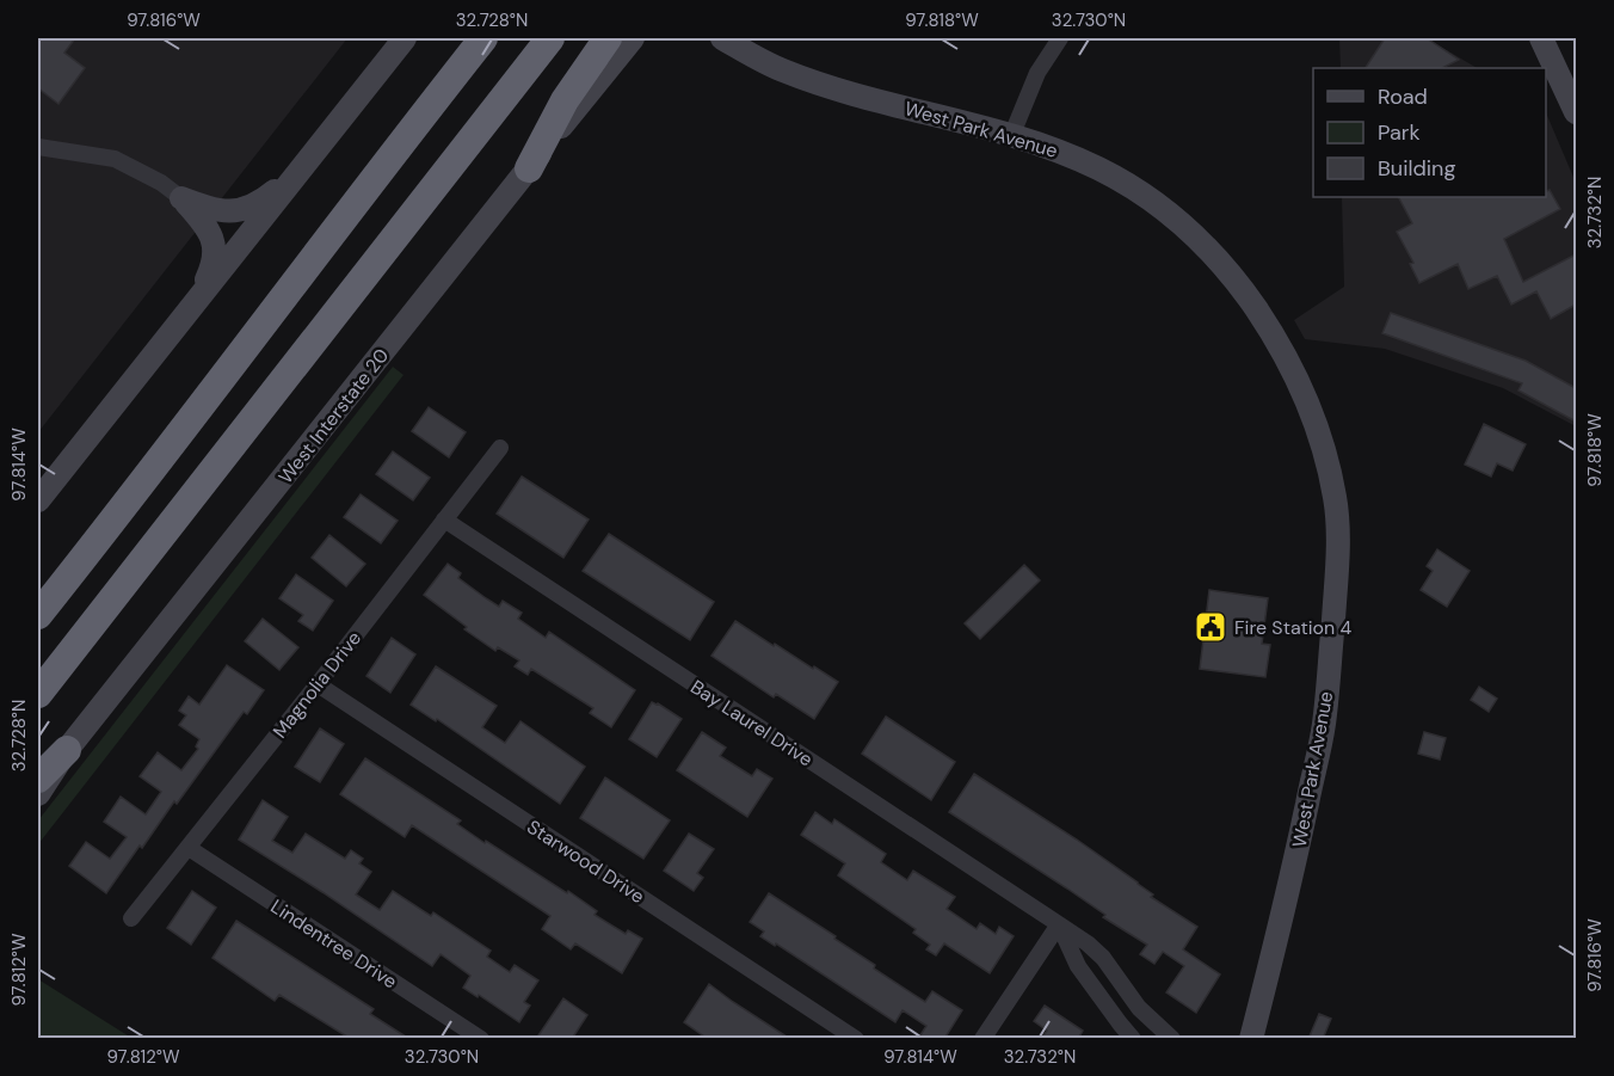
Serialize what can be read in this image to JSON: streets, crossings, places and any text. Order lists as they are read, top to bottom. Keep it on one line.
{"streets":{"main road":["West Park Avenue","West Interstate 20"],"street":["Magnolia Drive","Bay Laurel Drive","Starwood Drive","Lindentree Drive"]},"crossings":[["Magnolia Drive","Bay Laurel Drive"],["Magnolia Drive","Starwood Drive"],["Magnolia Drive","Lindentree Drive"]],"places":{"public building":["Fire Station 4"]},"legend":["Road","Park","Building"],"coordinates":["97.816°W","32.728°N","97.818°W","32.730°N","32.732°N","97.814°W","97.812°W"]}
